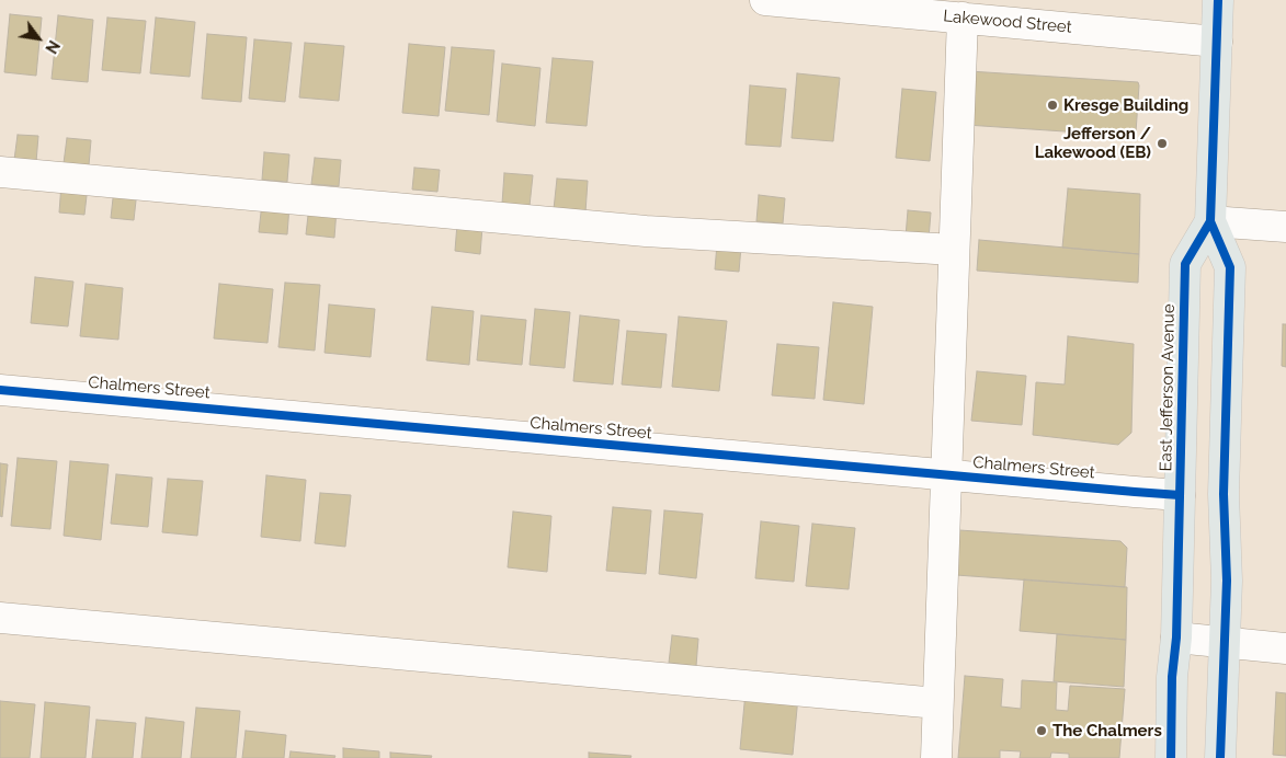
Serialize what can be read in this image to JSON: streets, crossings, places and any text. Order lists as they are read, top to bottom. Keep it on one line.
{"streets":{"main road":["East Jefferson Avenue"],"street":["Lakewood Street","Chalmers Street"]},"crossings":[["Lakewood Street","East Jefferson Avenue"],["Chalmers Street","East Jefferson Avenue"]],"places":["Kresge Building","Jefferson / Lakewood (EB)","The Chalmers"],"north":"bottom right"}
